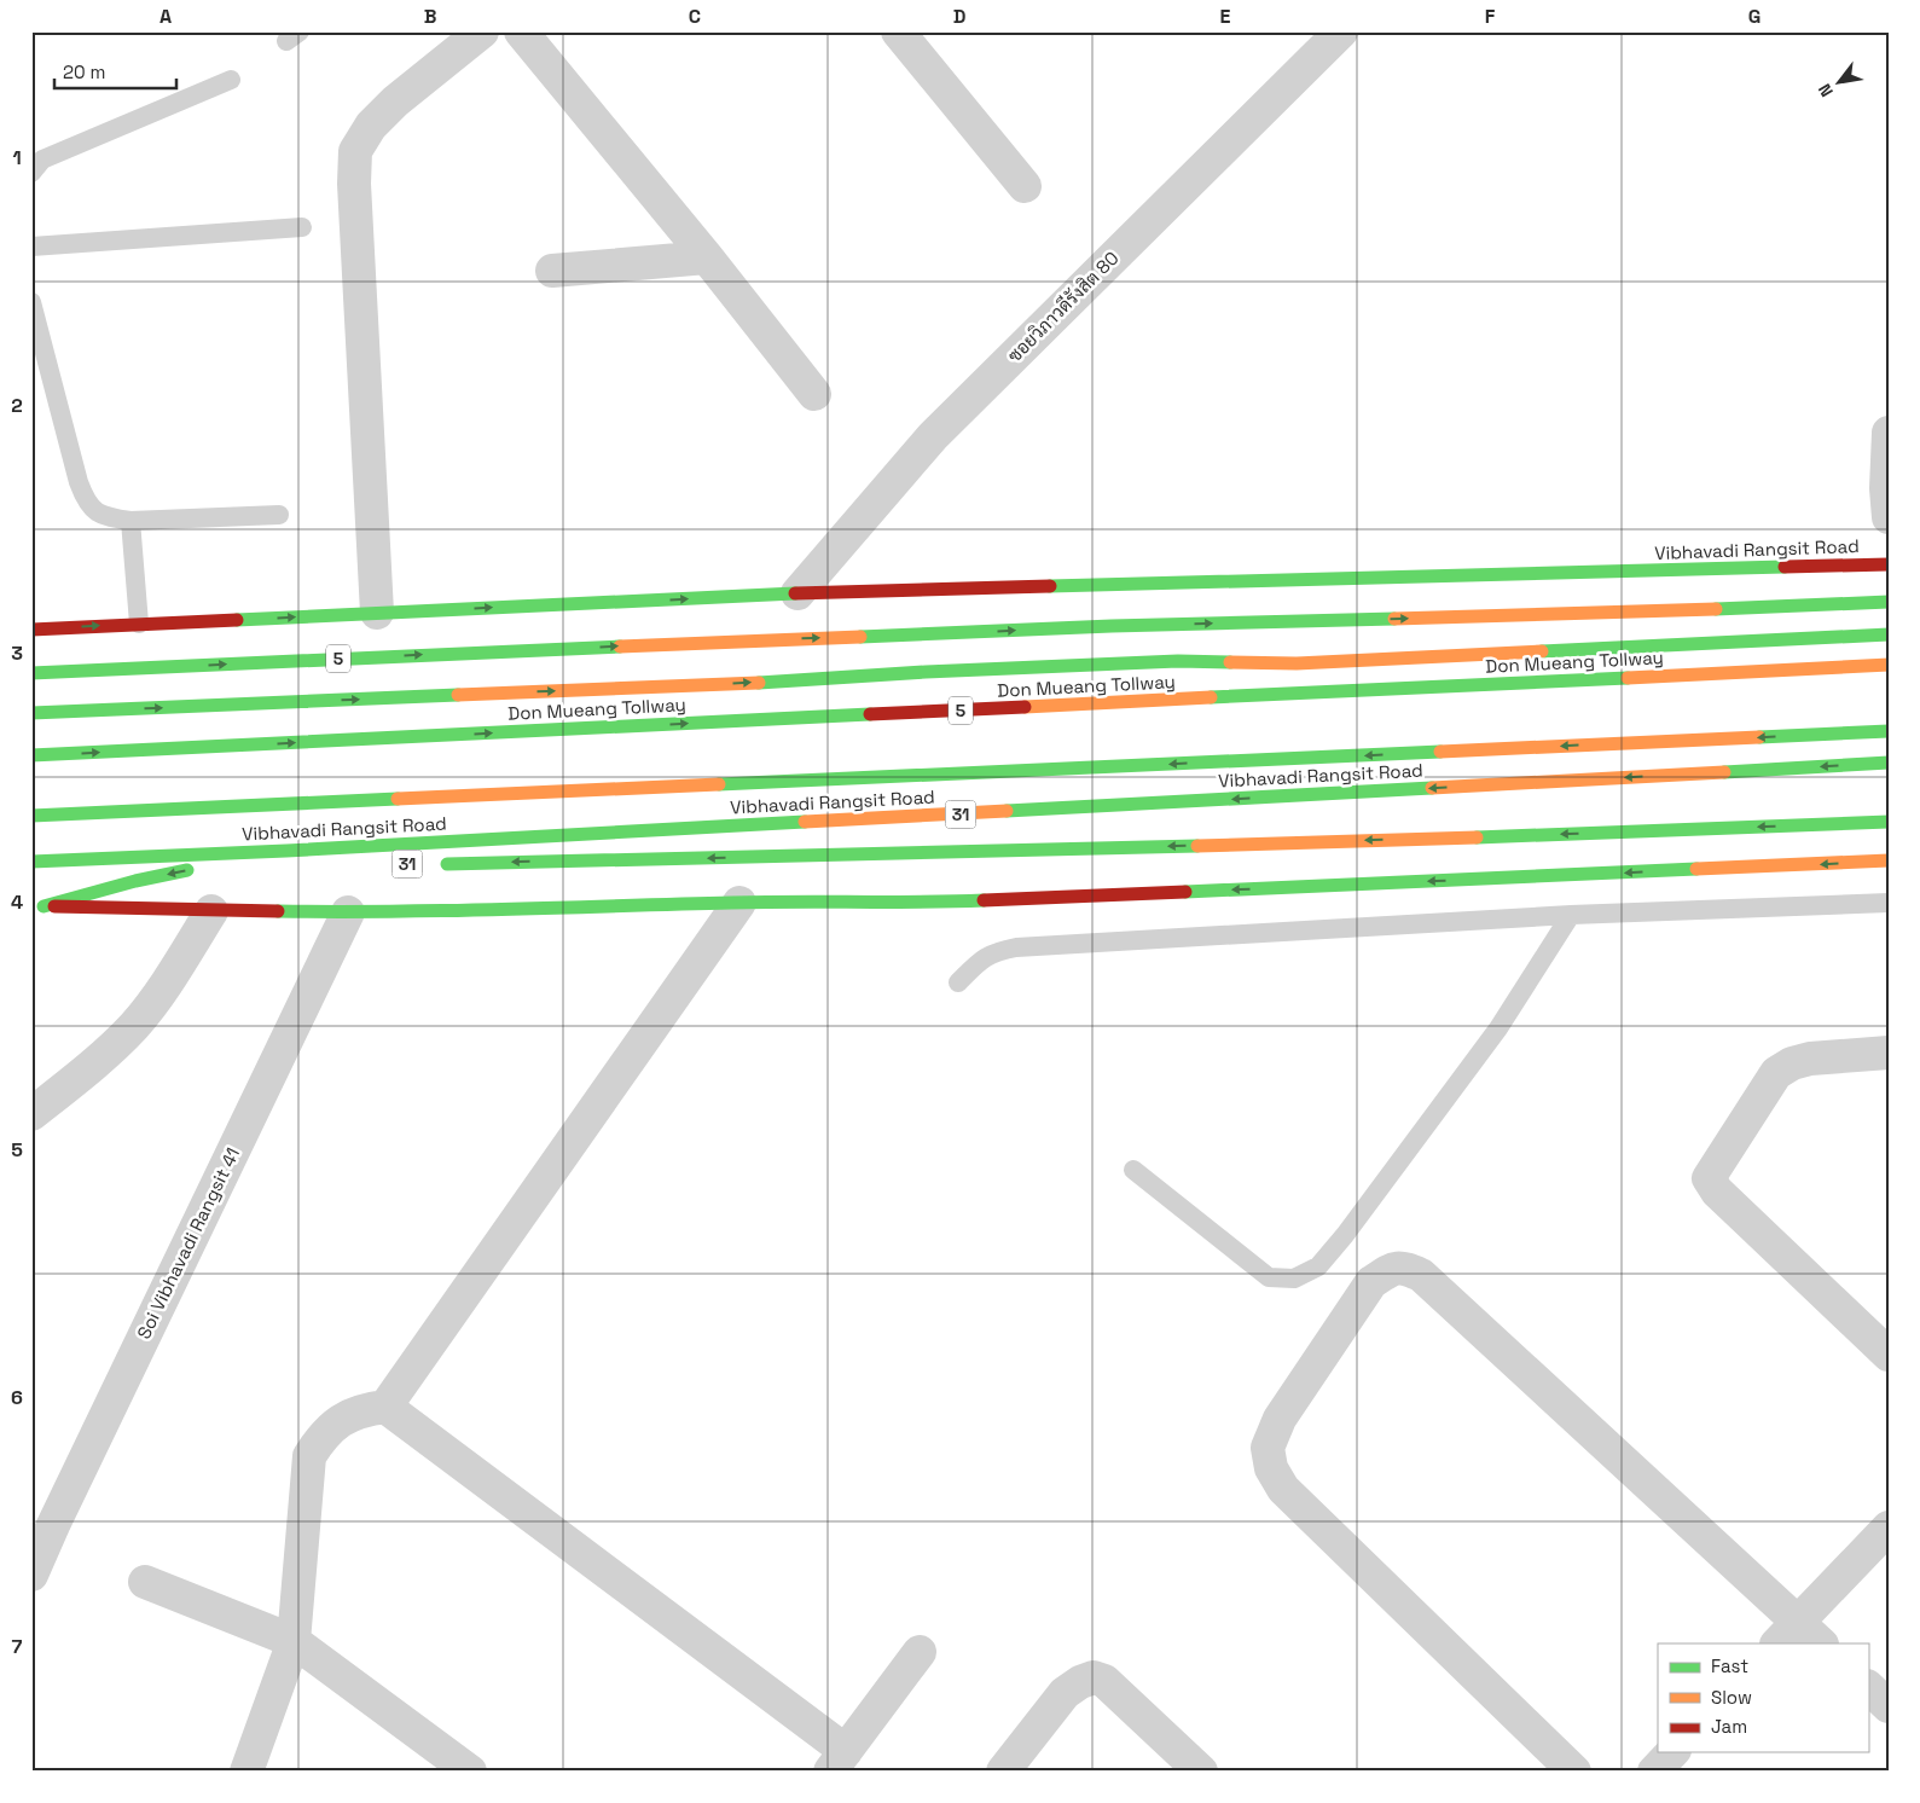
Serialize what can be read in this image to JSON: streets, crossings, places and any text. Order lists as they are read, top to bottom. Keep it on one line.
{"streets":{"main road":["Vibhavadi Rangsit Road","5","Don Mueang Tollway","31"],"street":["ซอยวิภาวดีรังสิต 80","Soi Vibhavadi Rangsit 41"]},"crossings":[["ซอยวิภาวดีรังสิต 80","Vibhavadi Rangsit Road"]],"legend":["Fast","Slow","Jam"],"scale_bar":"20 m","north":"bottom left","grid":{"columns":["A","B","C","D","E","F","G"],"rows":["1","2","3","4","5","6","7"]}}
